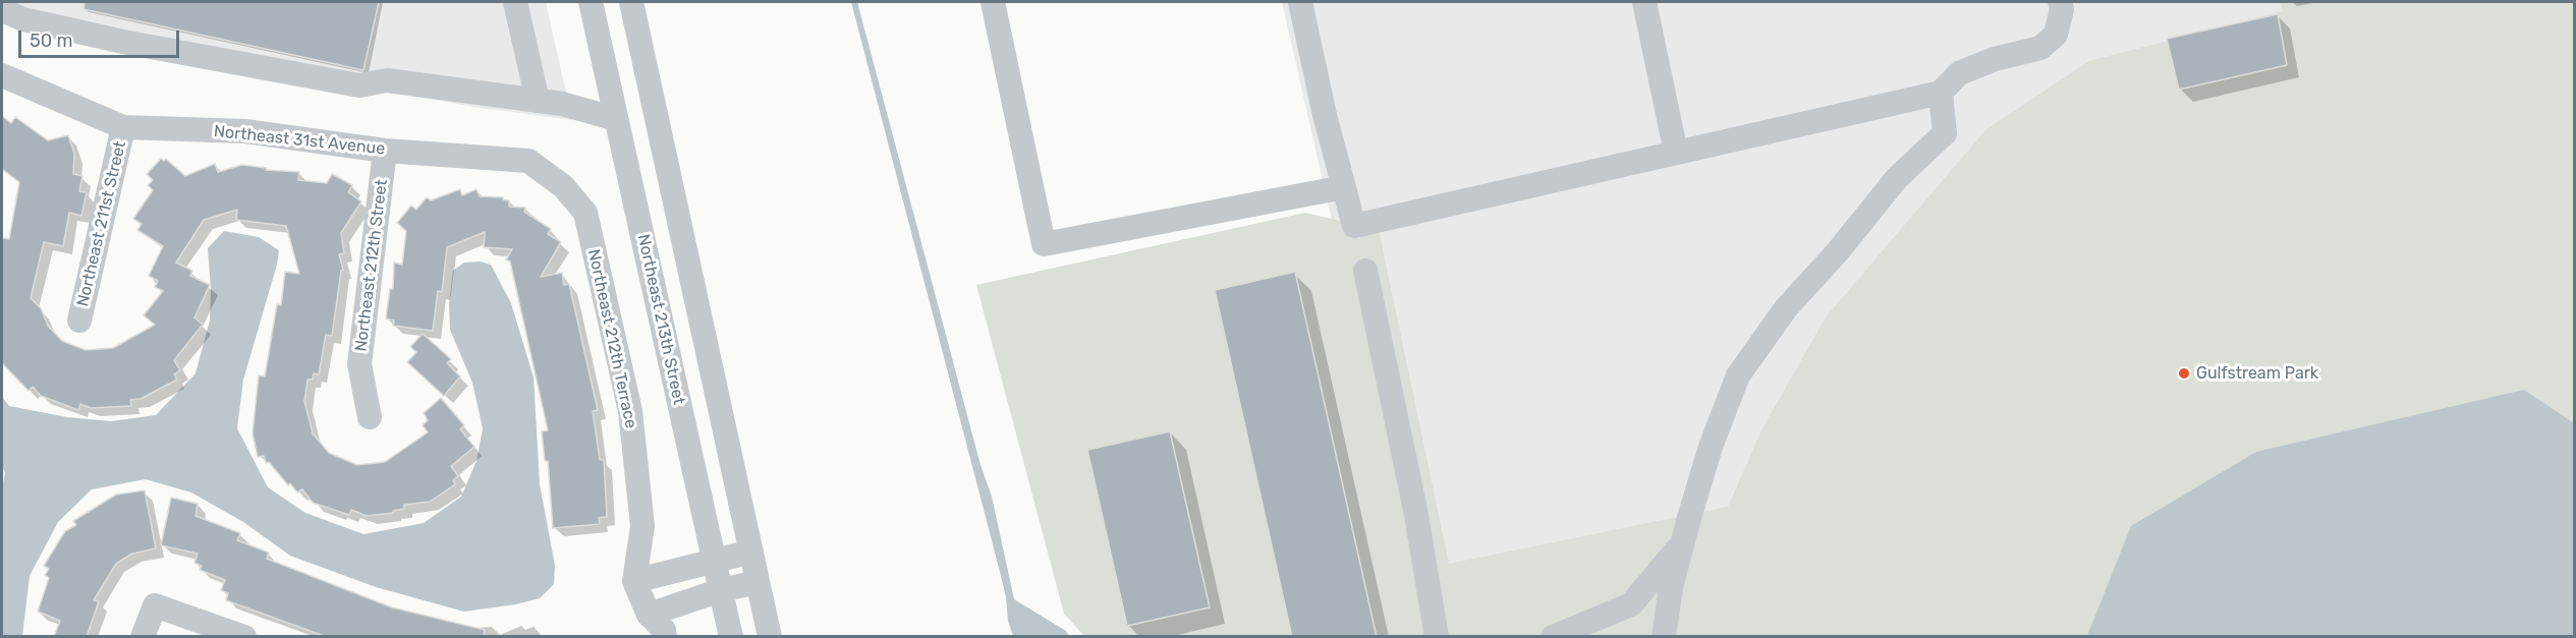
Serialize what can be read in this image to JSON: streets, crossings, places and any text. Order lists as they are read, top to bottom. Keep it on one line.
{"streets":{"street":["Northeast 31st Avenue","Northeast 211st Street","Northeast 212th Street","Northeast 213th Street","Northeast 212th Terrace"]},"crossings":[["Northeast 31st Avenue","Northeast 211st Street"],["Northeast 31st Avenue","Northeast 212th Street"],["Northeast 31st Avenue","Northeast 212th Terrace"]],"places":["Gulfstream Park"],"scale_bar":"50 m"}
